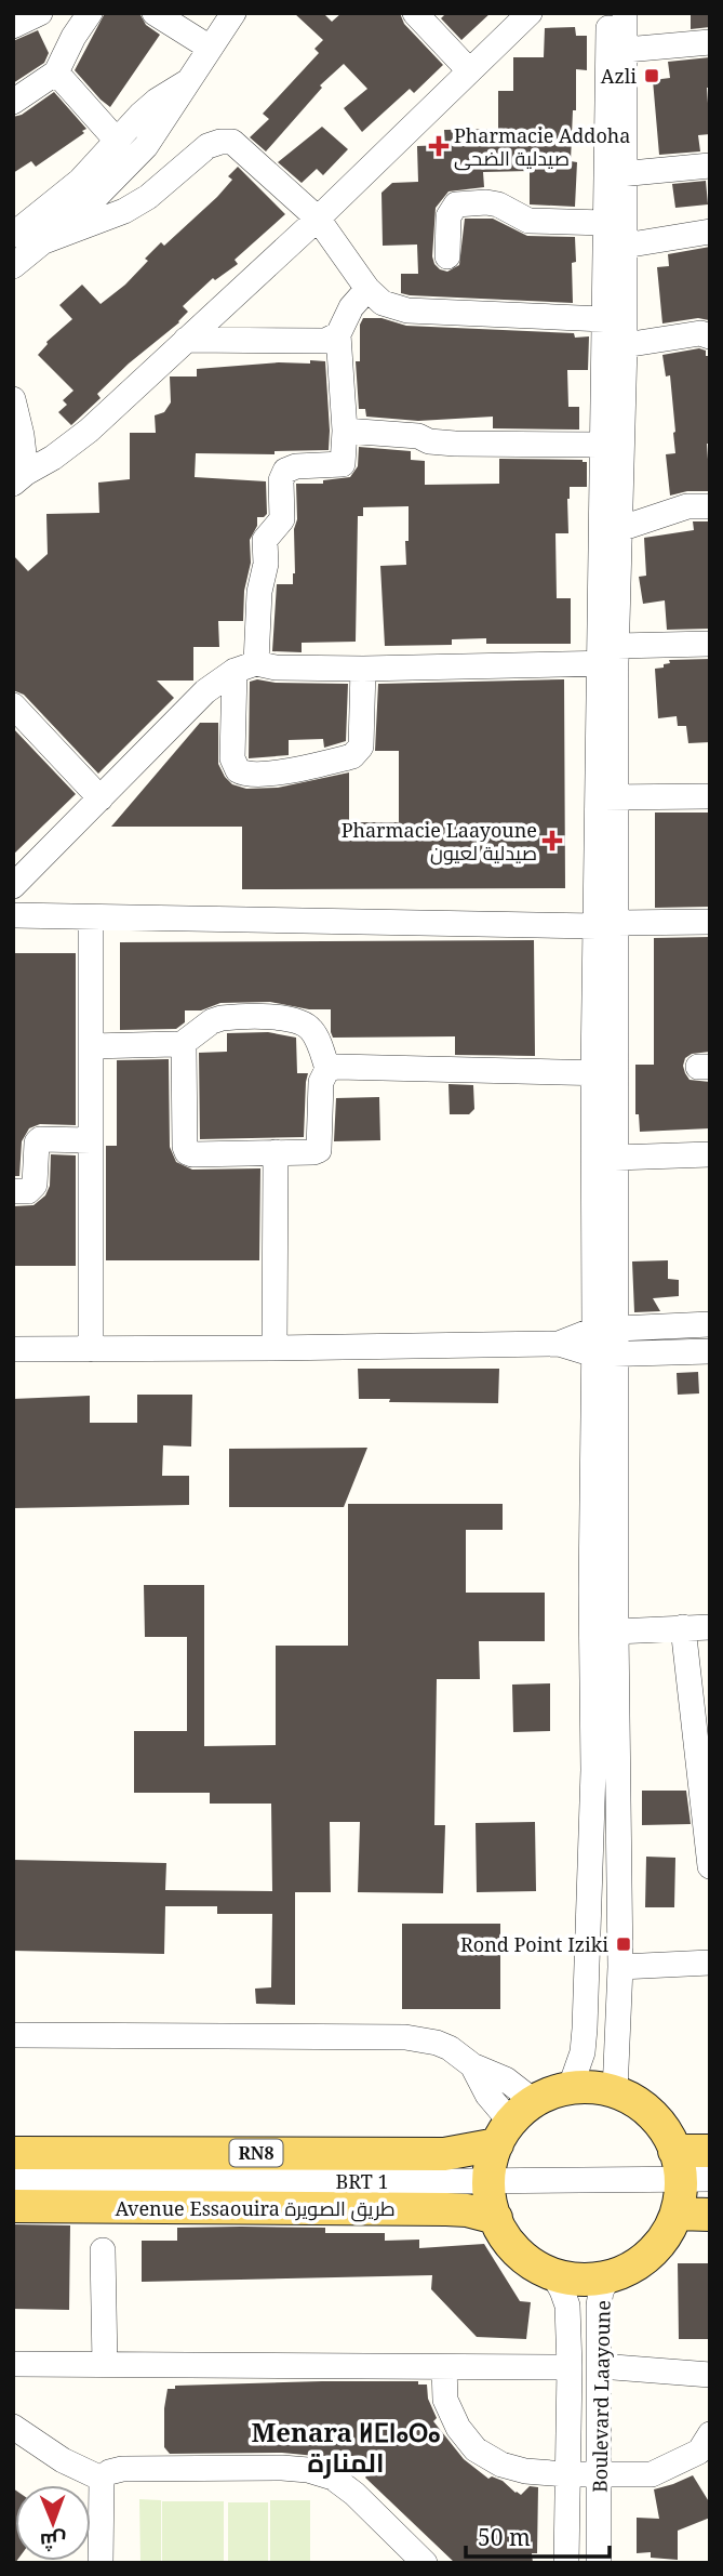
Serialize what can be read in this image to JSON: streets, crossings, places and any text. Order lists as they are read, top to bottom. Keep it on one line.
{"streets":{"main road":["RN8","Avenue Essaouira طريق الصويرة"],"street":["BRT 1","Boulevard Laayoune"]},"crossings":[["RN8","BRT 1"]],"districts":["Menara ⵍⵎⵏⴰⵔⴰ المنارة"],"places":{"transit":["Azli","Rond Point Iziki"],"health":["Pharmacie Addoha صيدلية الضحى","Pharmacie Laayoune صيدلية لعيون"]},"scale_bar":"50 m","north":"bottom"}
